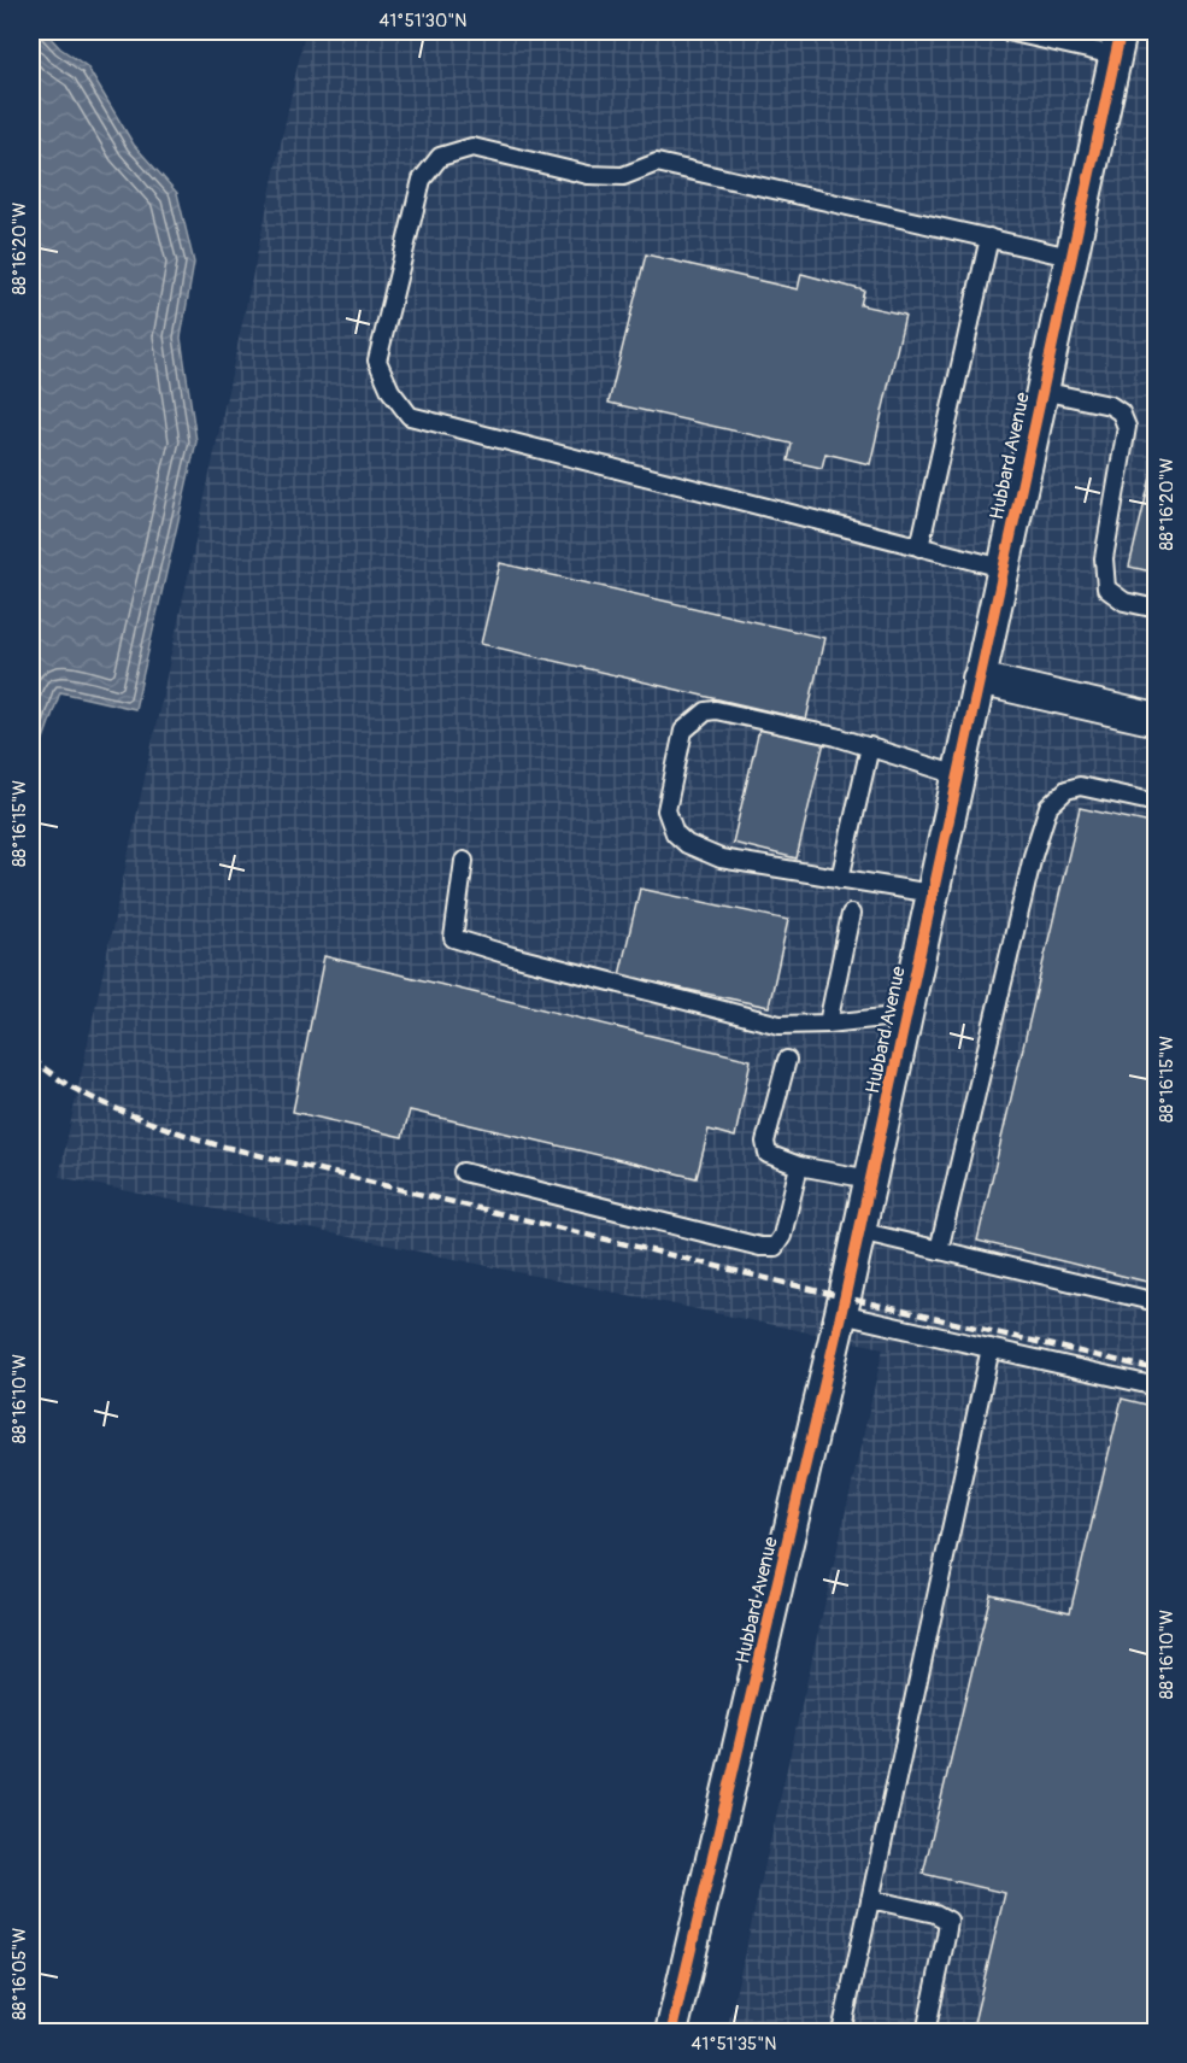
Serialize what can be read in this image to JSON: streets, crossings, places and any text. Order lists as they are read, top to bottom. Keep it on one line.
{"streets":{"street":["Hubbard Avenue"]},"coordinates":["41°51'30\"N","88°16'20\"W","88°16'15\"W","88°16'10\"W","88°16'05\"W","41°51'35\"N"]}
